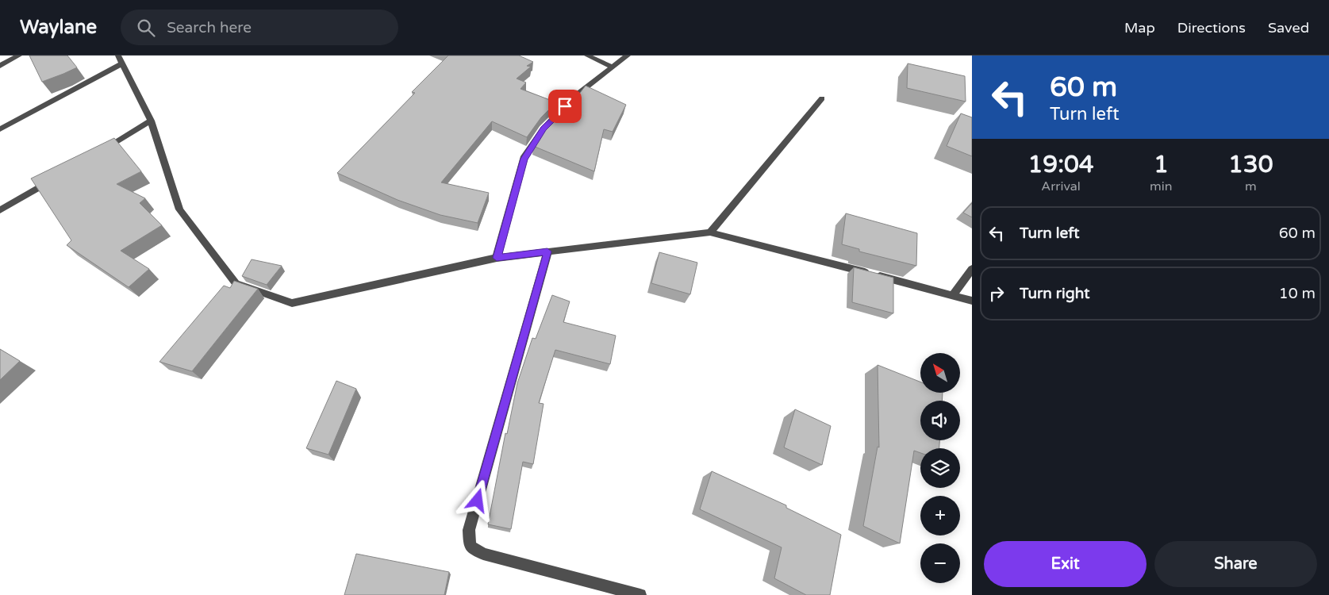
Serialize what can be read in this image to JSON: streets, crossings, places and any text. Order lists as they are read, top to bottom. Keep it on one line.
{"north":"top left","page":{"header":"Waylane","search":"Search here","nav":["Map","Directions","Saved"],"turn":["60 m","Turn left"],"eta":["19:04","Arrival","1","min","130","m"],"list":[{"name":"Turn left","value":"60 m"},{"name":"Turn right","value":"10 m"}],"map_buttons":["+","−"],"buttons":["Exit","Share"]}}
